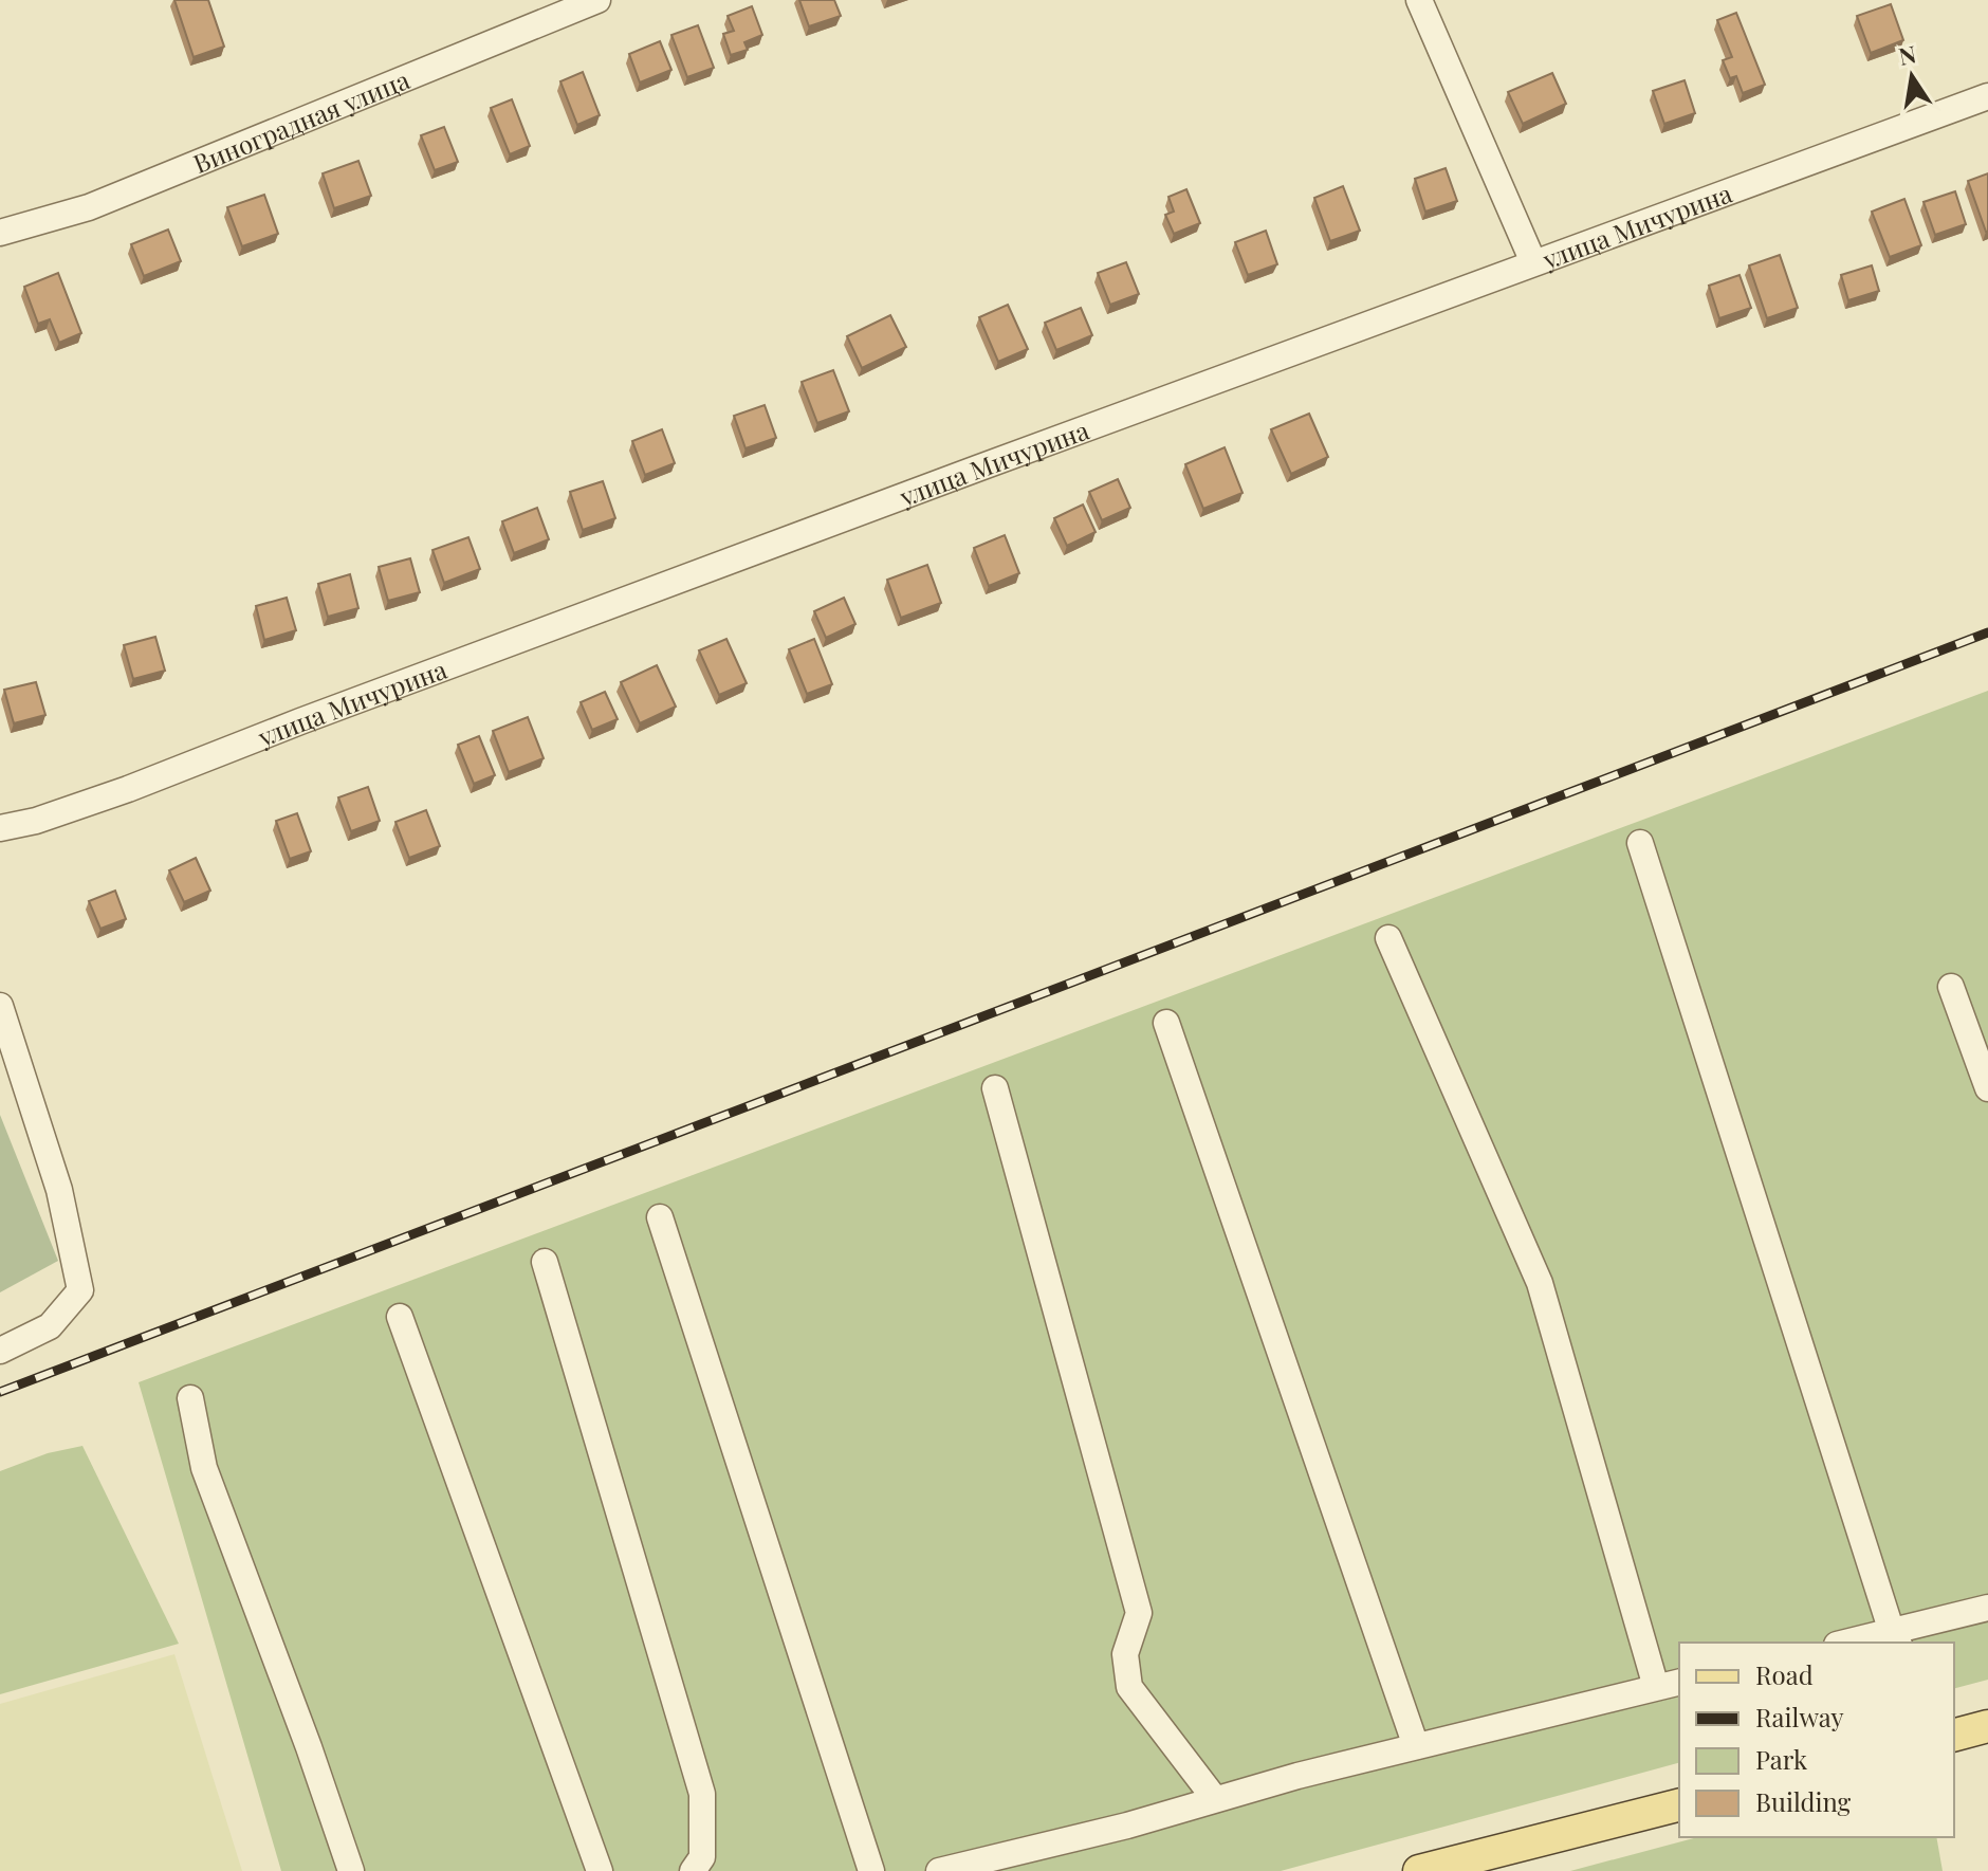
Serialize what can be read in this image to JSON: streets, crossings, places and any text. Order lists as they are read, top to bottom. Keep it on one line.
{"streets":{"street":["Виноградная улица","улица Мичурина"]},"legend":["Road","Railway","Park","Building"],"north":"top"}
